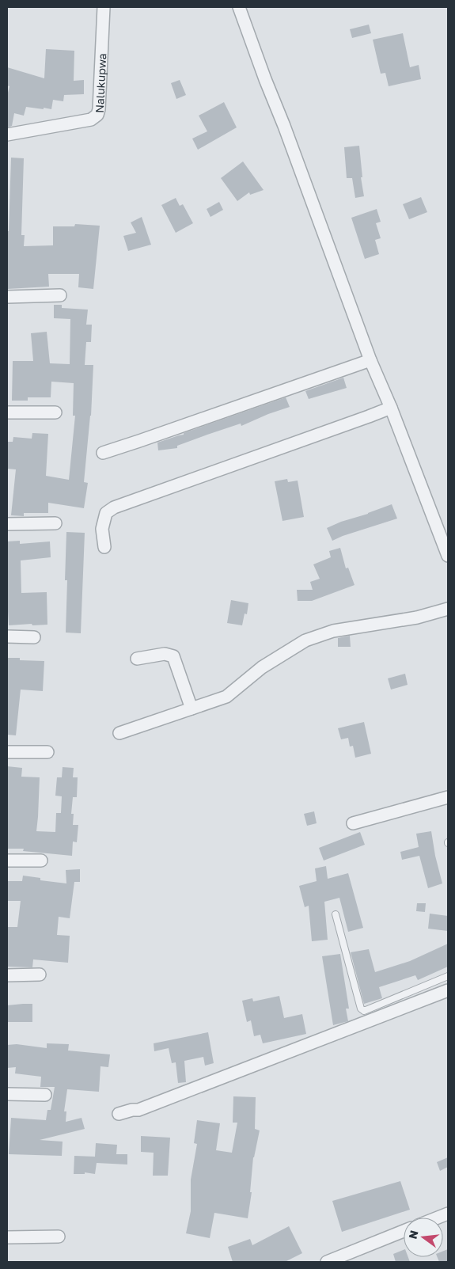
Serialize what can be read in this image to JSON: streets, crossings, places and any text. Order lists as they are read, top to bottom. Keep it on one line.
{"streets":{"street":["Nalukupwa"]},"north":"left"}
